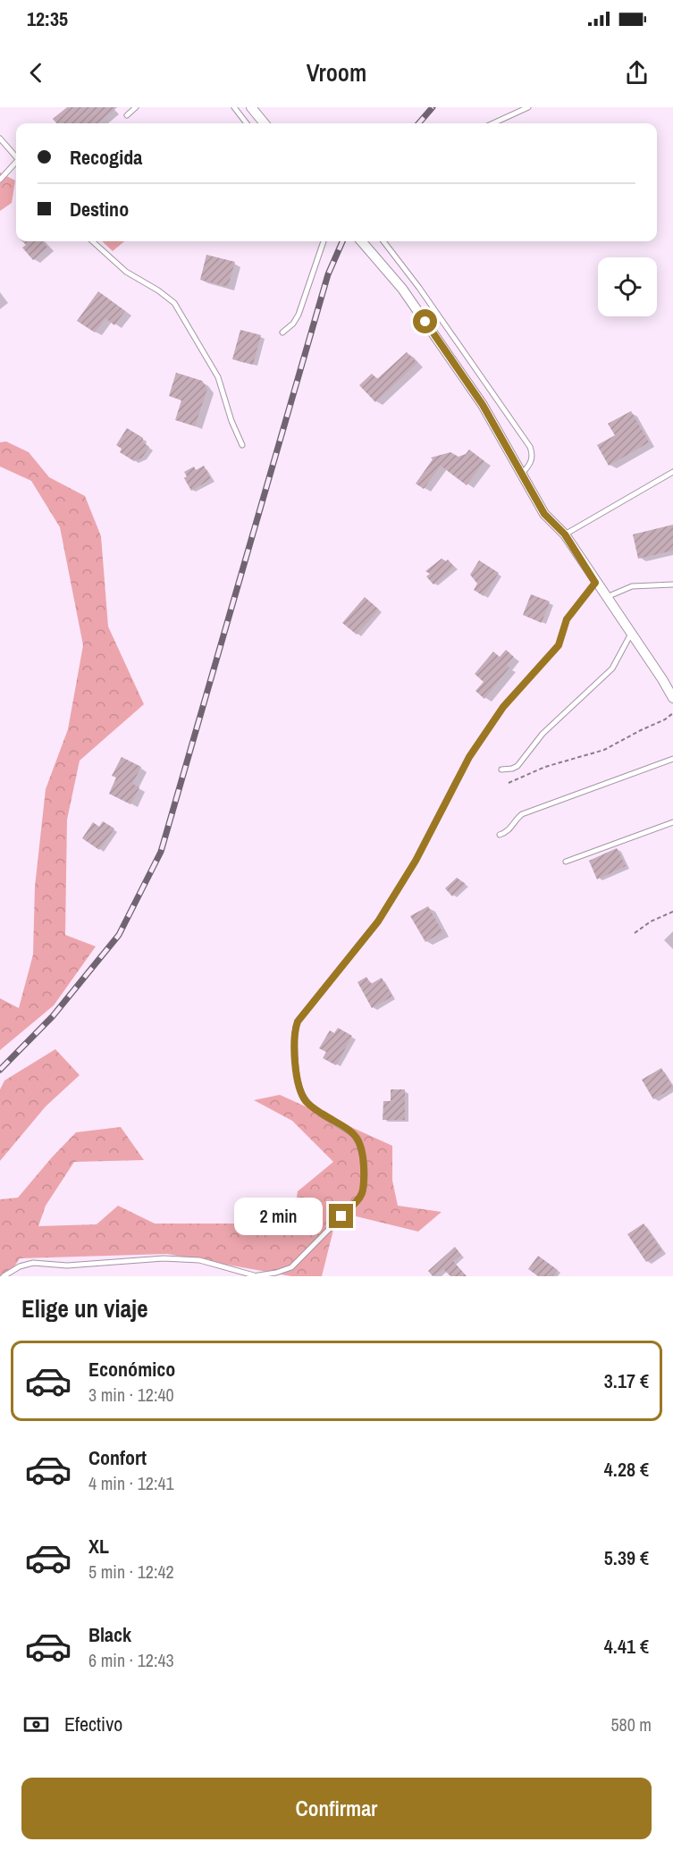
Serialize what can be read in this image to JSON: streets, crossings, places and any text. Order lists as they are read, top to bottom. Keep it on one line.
{"page":{"status":"12:35","header":"Vroom","banner":["Recogida","Destino"],"bubble":"2 min","heading":"Elige un viaje","list":[{"name":"Económico","note":"3 min · 12:40","value":"3.17 €"},{"name":"Confort","note":"4 min · 12:41","value":"4.28 €"},{"name":"XL","note":"5 min · 12:42","value":"5.39 €"},{"name":"Black","note":"6 min · 12:43","value":"4.41 €"}],"pay":["Efectivo","580 m"],"buttons":"Confirmar"}}
